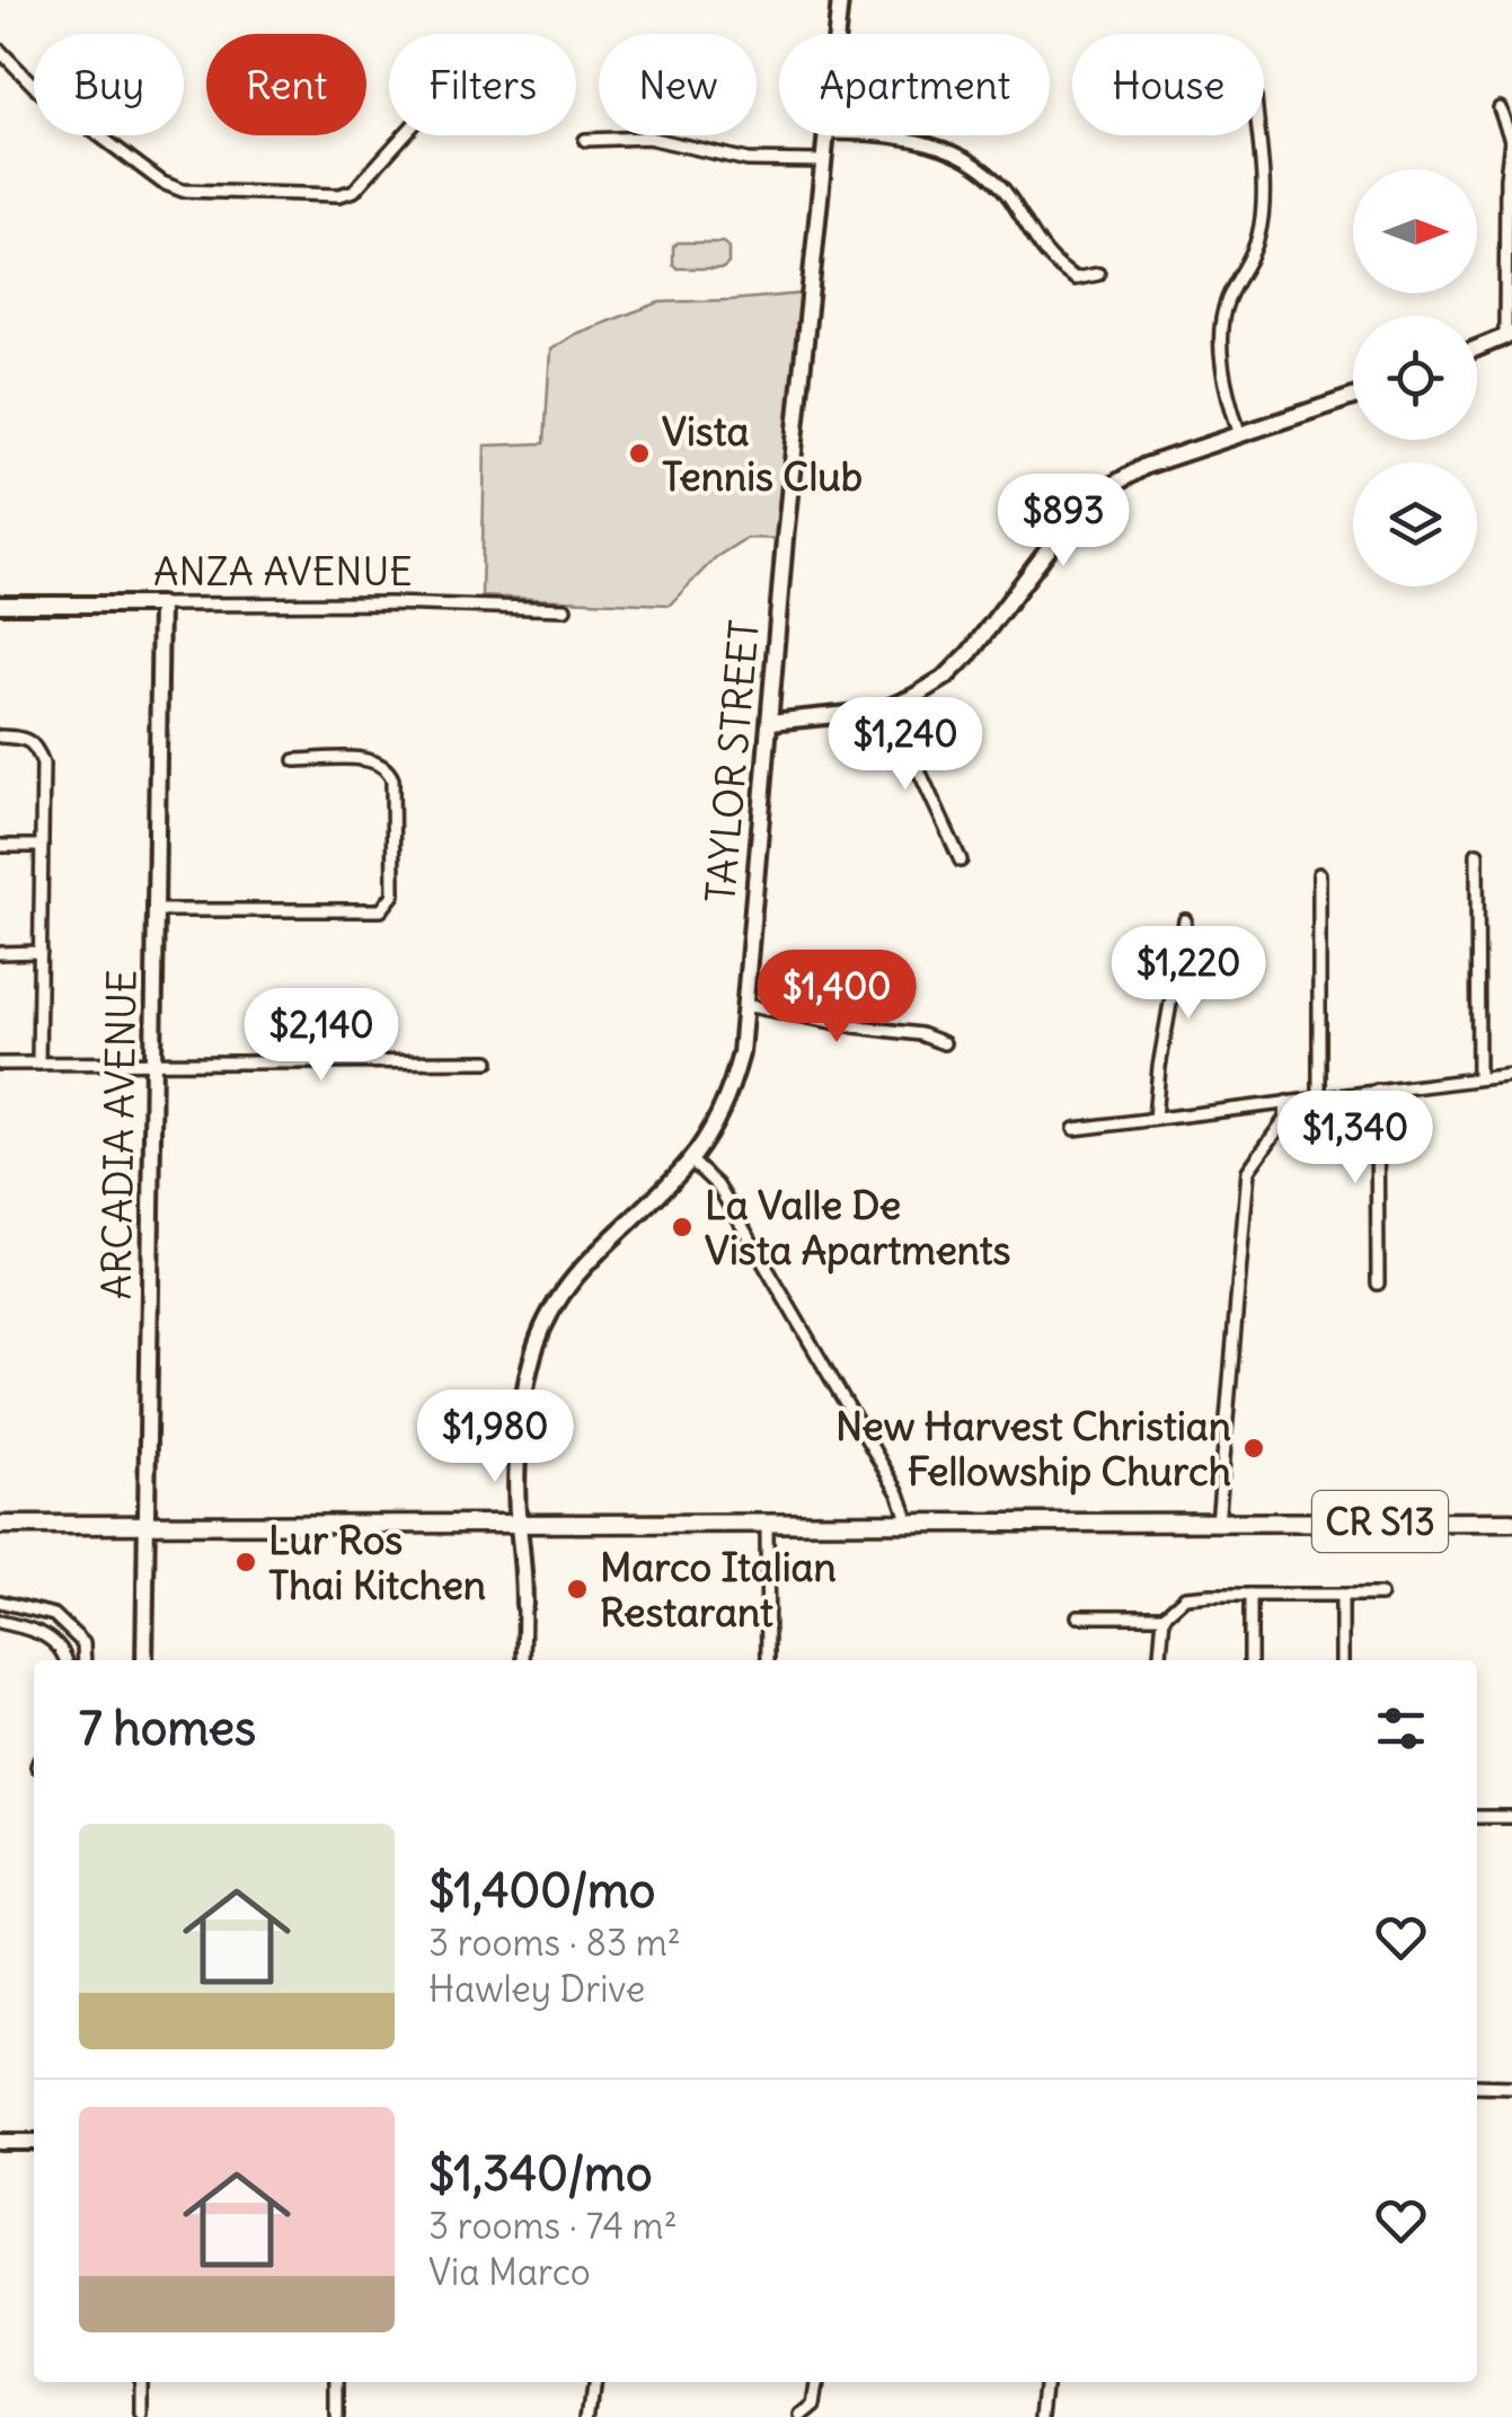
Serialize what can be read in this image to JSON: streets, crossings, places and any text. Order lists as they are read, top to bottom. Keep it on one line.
{"streets":{"main road":["CR S13"],"street":["ANZA AVENUE","TAYLOR STREET","ARCADIA AVENUE"]},"crossings":[["ANZA AVENUE","ARCADIA AVENUE"],["TAYLOR STREET","CR S13"],["ARCADIA AVENUE","CR S13"]],"places":["Vista Tennis Club","La Valle De Vista Apartments","New Harvest Christian Fellowship Church","Lur Ros Thai Kitchen","Marco Italian Restarant"],"north":"right","page":{"chip":["Buy","Rent","Filters","New","Apartment","House"],"price":["$893","$1,240","$1,220","$1,400","$2,140","$1,340","$1,980"],"heading":"7 homes","list":[{"name":"$1,400/mo","note":"3 rooms · 83 m² · Hawley Drive"},{"name":"$1,340/mo","note":"3 rooms · 74 m² · Via Marco"}]}}
